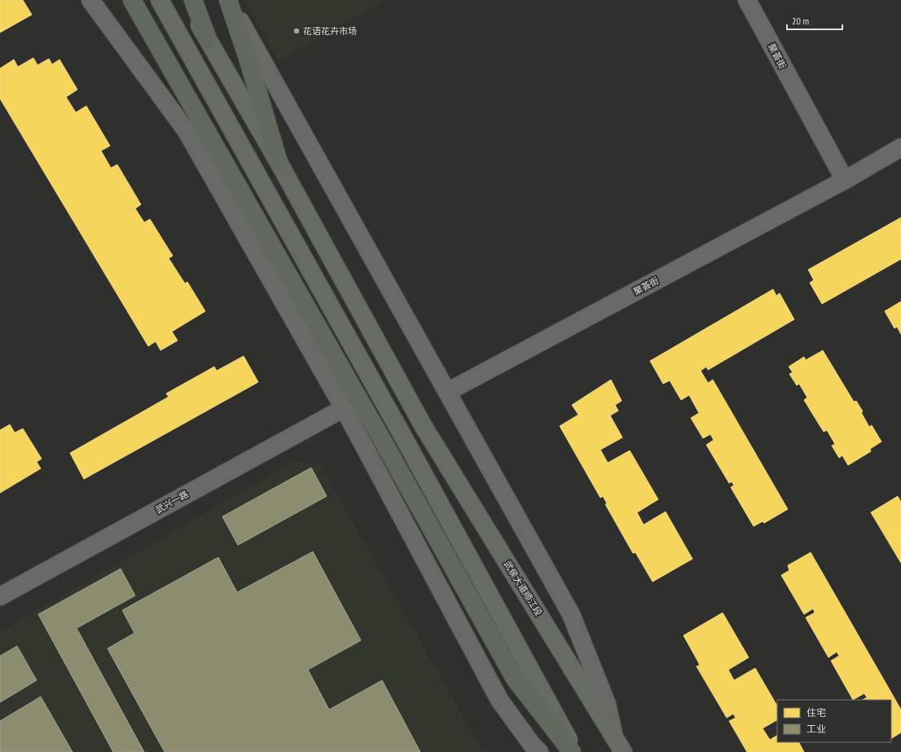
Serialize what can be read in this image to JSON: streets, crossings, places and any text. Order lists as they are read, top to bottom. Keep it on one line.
{"streets":{"main road":["武侯大道顺江段"],"street":["聚荟街","武兴一路"]},"places":["花语花卉市场"],"legend":["住宅","工业"],"scale_bar":"20 m"}
